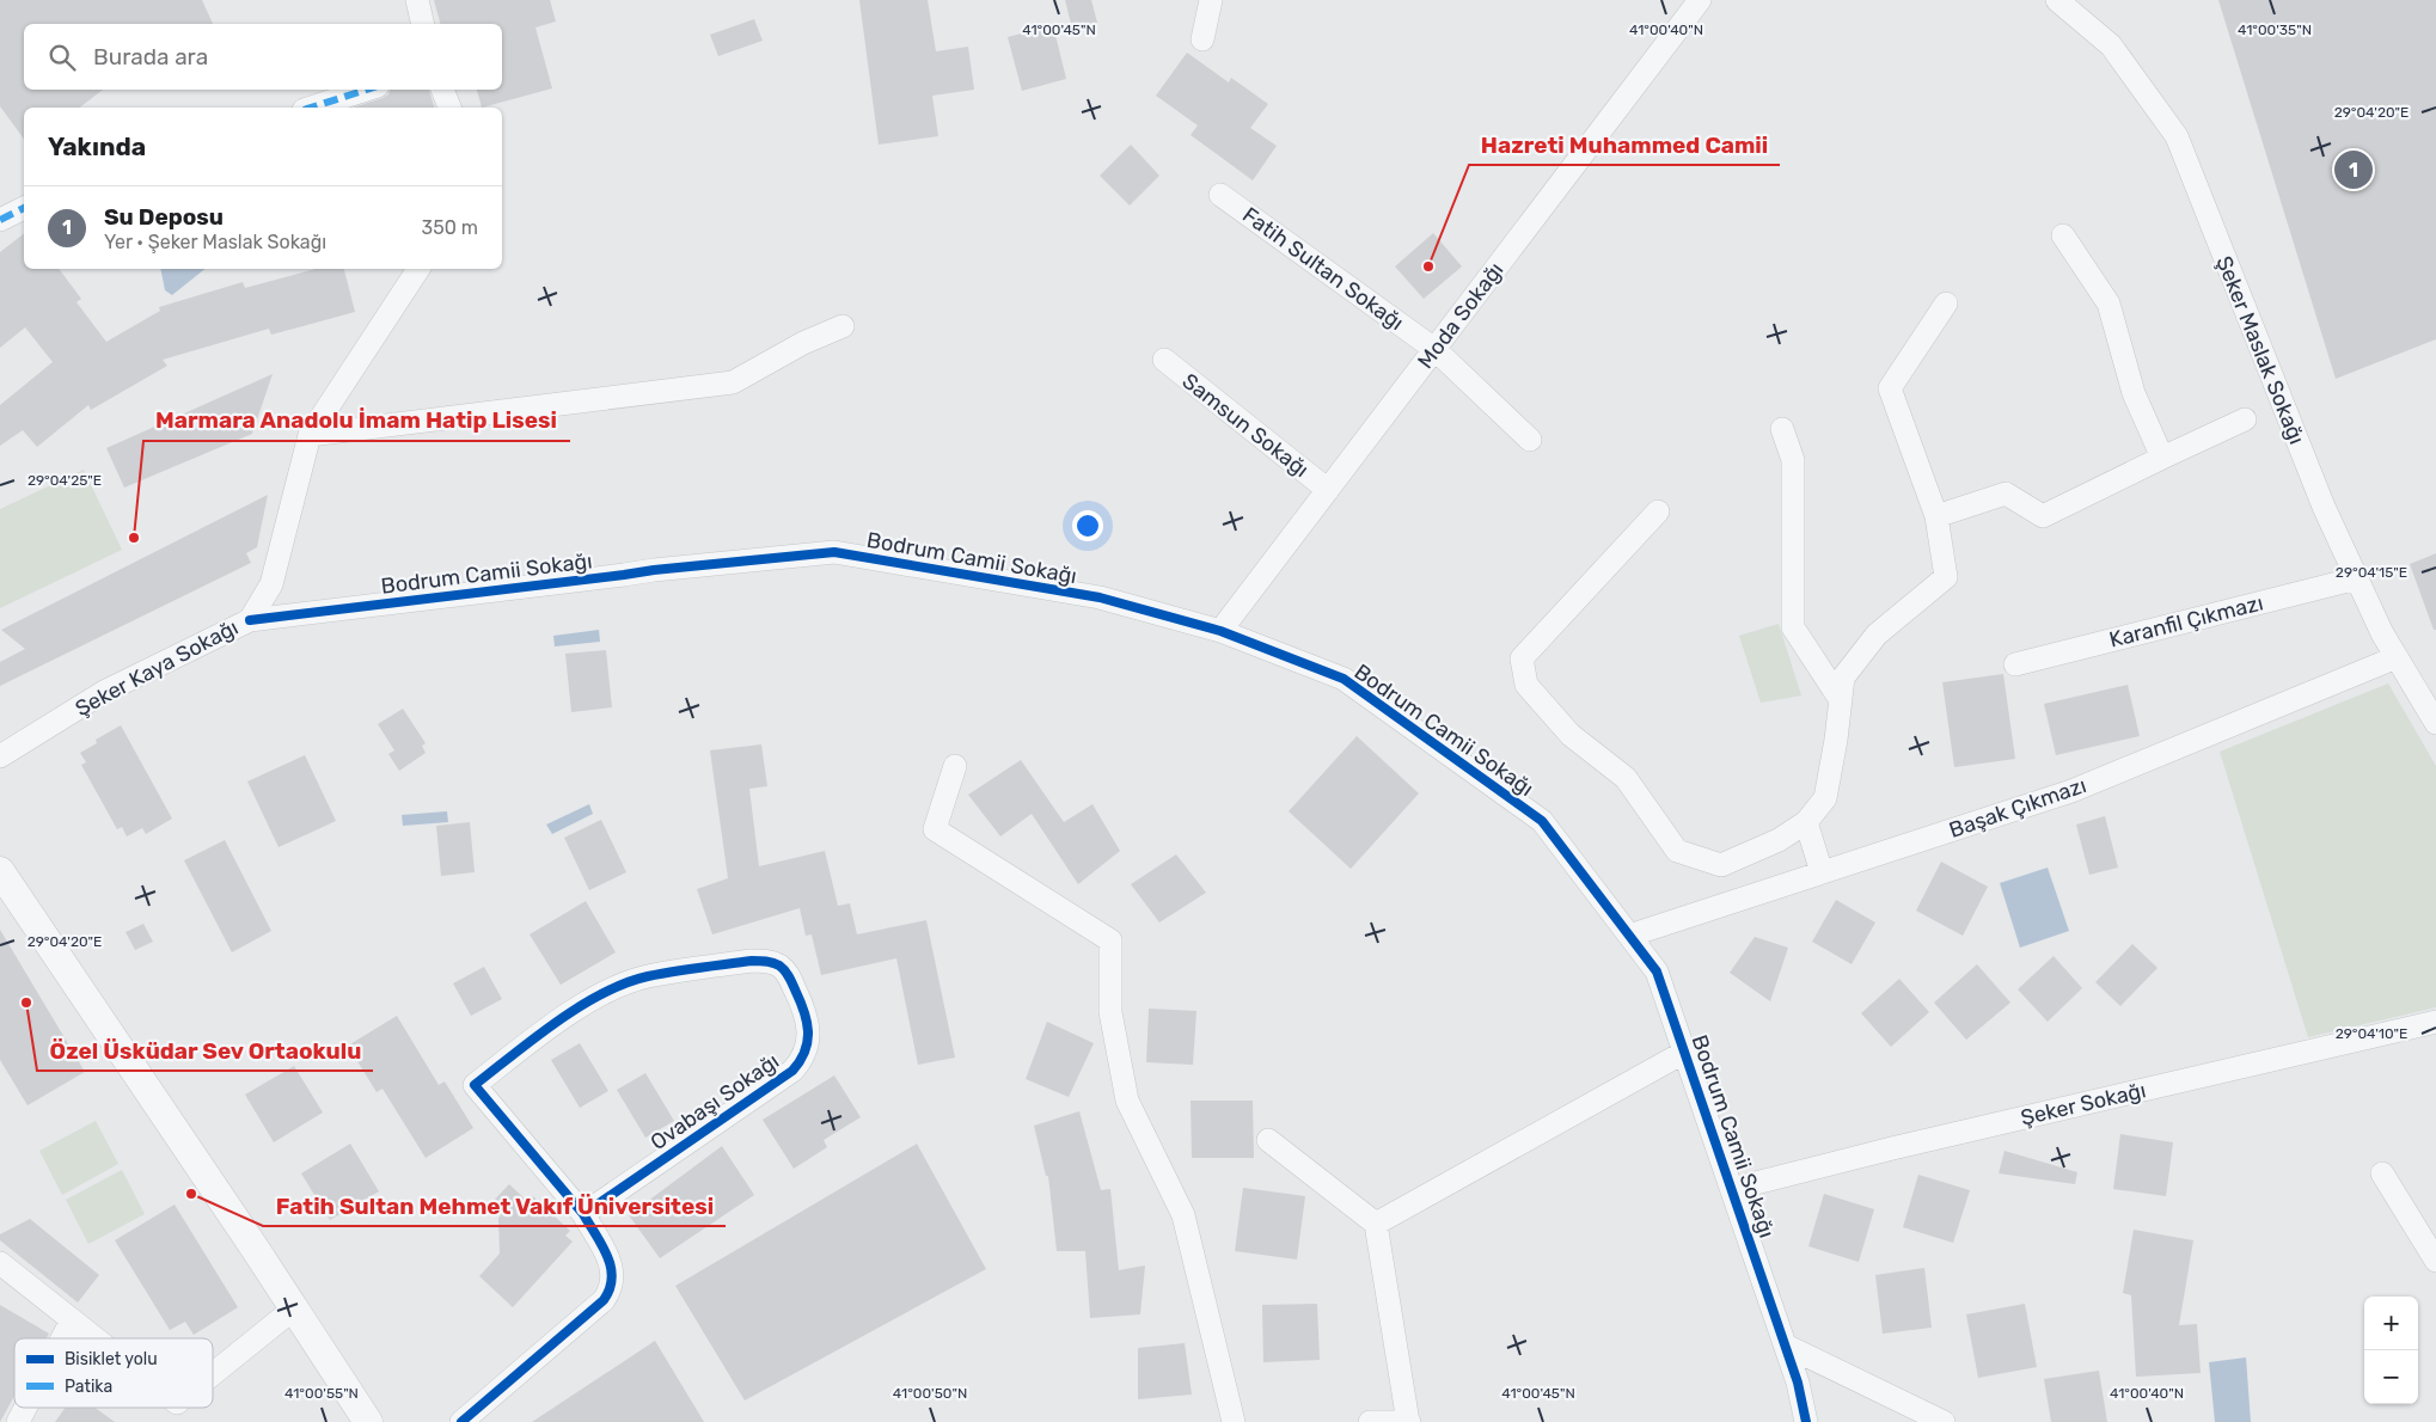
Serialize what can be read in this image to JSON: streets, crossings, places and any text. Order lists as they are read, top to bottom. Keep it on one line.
{"streets":{"street":["Fatih Sultan Sokağı","Moda Sokağı","Şeker Maslak Sokağı","Samsun Sokağı","Bodrum Camii Sokağı","Karanfil Çıkmazı","Şeker Kaya Sokağı","Başak Çıkmazı","Ovabaşı Sokağı","Şeker Sokağı"]},"crossings":[["Fatih Sultan Sokağı","Moda Sokağı"],["Moda Sokağı","Samsun Sokağı"],["Moda Sokağı","Bodrum Camii Sokağı"],["Şeker Maslak Sokağı","Karanfil Çıkmazı"],["Şeker Maslak Sokağı","Başak Çıkmazı"],["Bodrum Camii Sokağı","Şeker Kaya Sokağı"],["Bodrum Camii Sokağı","Başak Çıkmazı"],["Bodrum Camii Sokağı","Şeker Sokağı"]],"places":["Hazreti Muhammed Camii","Marmara Anadolu İmam Hatip Lisesi","Özel Üsküdar Sev Ortaokulu","Fatih Sultan Mehmet Vakıf Üniversitesi"],"legend":["Bisiklet yolu","Patika"],"page":{"search":"Burada ara","heading":"Yakında","pins":"1","list":[{"mark":"1","name":"Su Deposu","note":"Yer · Şeker Maslak Sokağı","value":"350 m"}],"map_buttons":["+","−"]},"coordinates":["41°00'35\"N","41°00'45\"N","41°00'40\"N","29°04'20\"E","29°04'25\"E","29°04'15\"E","29°04'10\"E","41°00'55\"N","41°00'50\"N"]}
